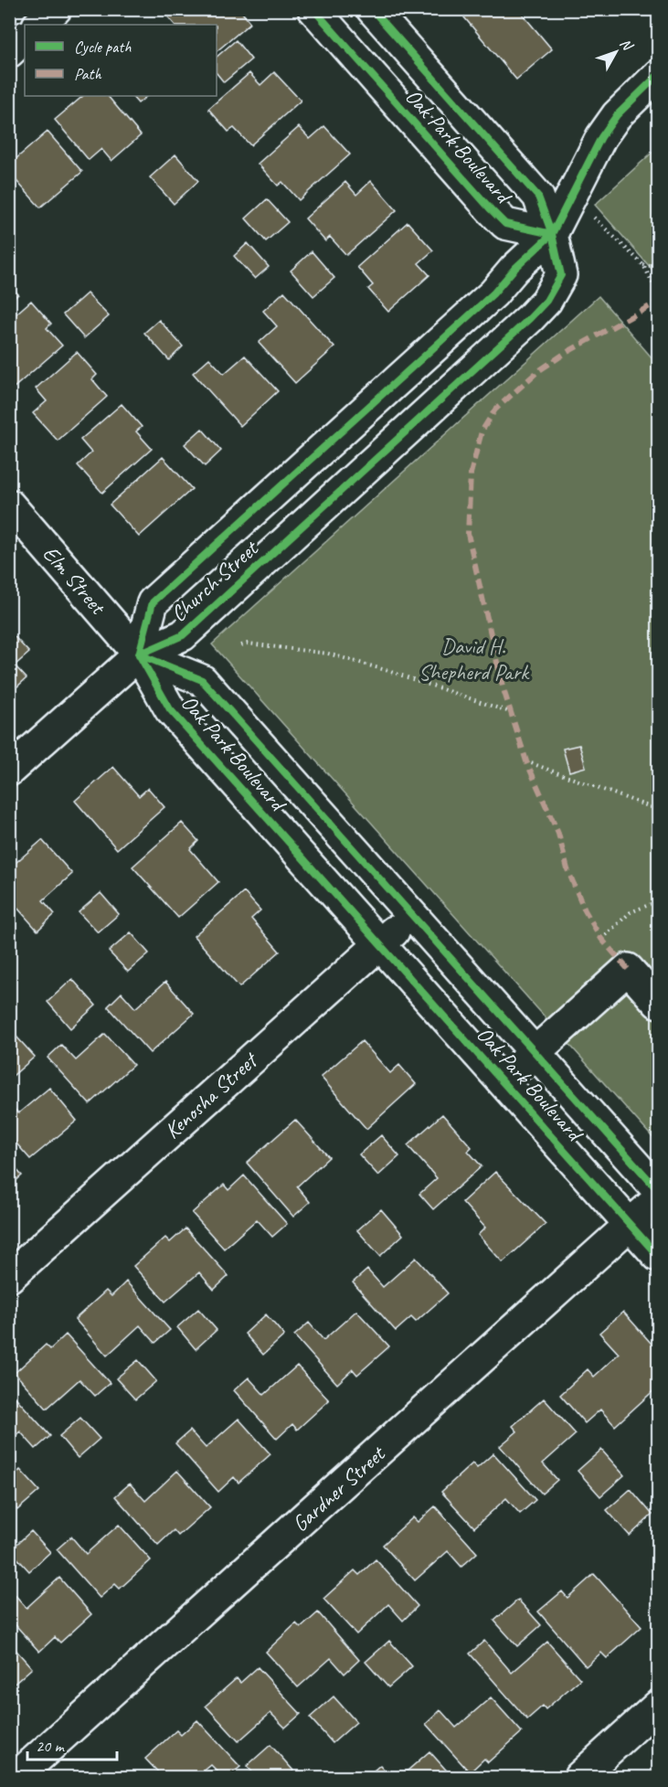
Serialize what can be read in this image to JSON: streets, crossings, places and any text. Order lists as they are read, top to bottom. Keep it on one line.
{"streets":{"street":["Oak Park Boulevard","Elm Street","Church Street","Kenosha Street","Gardner Street"]},"crossings":[["Oak Park Boulevard","Elm Street"],["Oak Park Boulevard","Church Street"],["Oak Park Boulevard","Kenosha Street"],["Oak Park Boulevard","Gardner Street"],["Elm Street","Church Street"]],"parks":["David H. Shepherd Park"],"legend":["Cycle path","Path"],"scale_bar":"20 m","north":"top right"}
